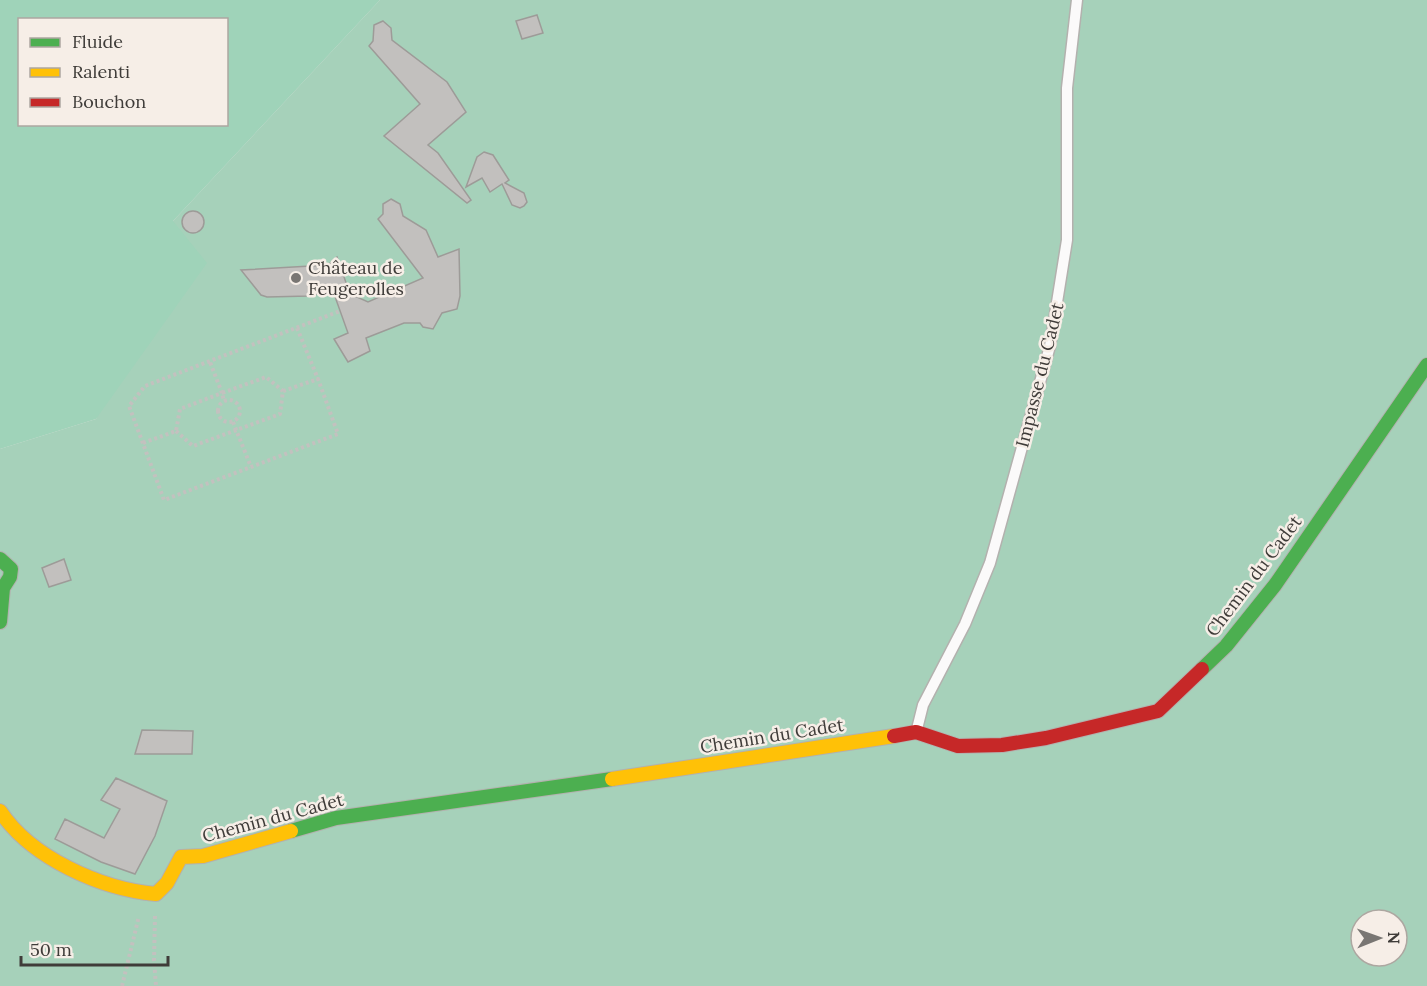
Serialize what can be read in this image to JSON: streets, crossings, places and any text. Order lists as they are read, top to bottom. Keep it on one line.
{"streets":{"street":["Chemin du Cadet"],"lane":["Impasse du Cadet"]},"crossings":[["Impasse du Cadet","Chemin du Cadet"]],"places":["Château de Feugerolles"],"legend":["Fluide","Ralenti","Bouchon"],"scale_bar":"50 m","north":"right"}
